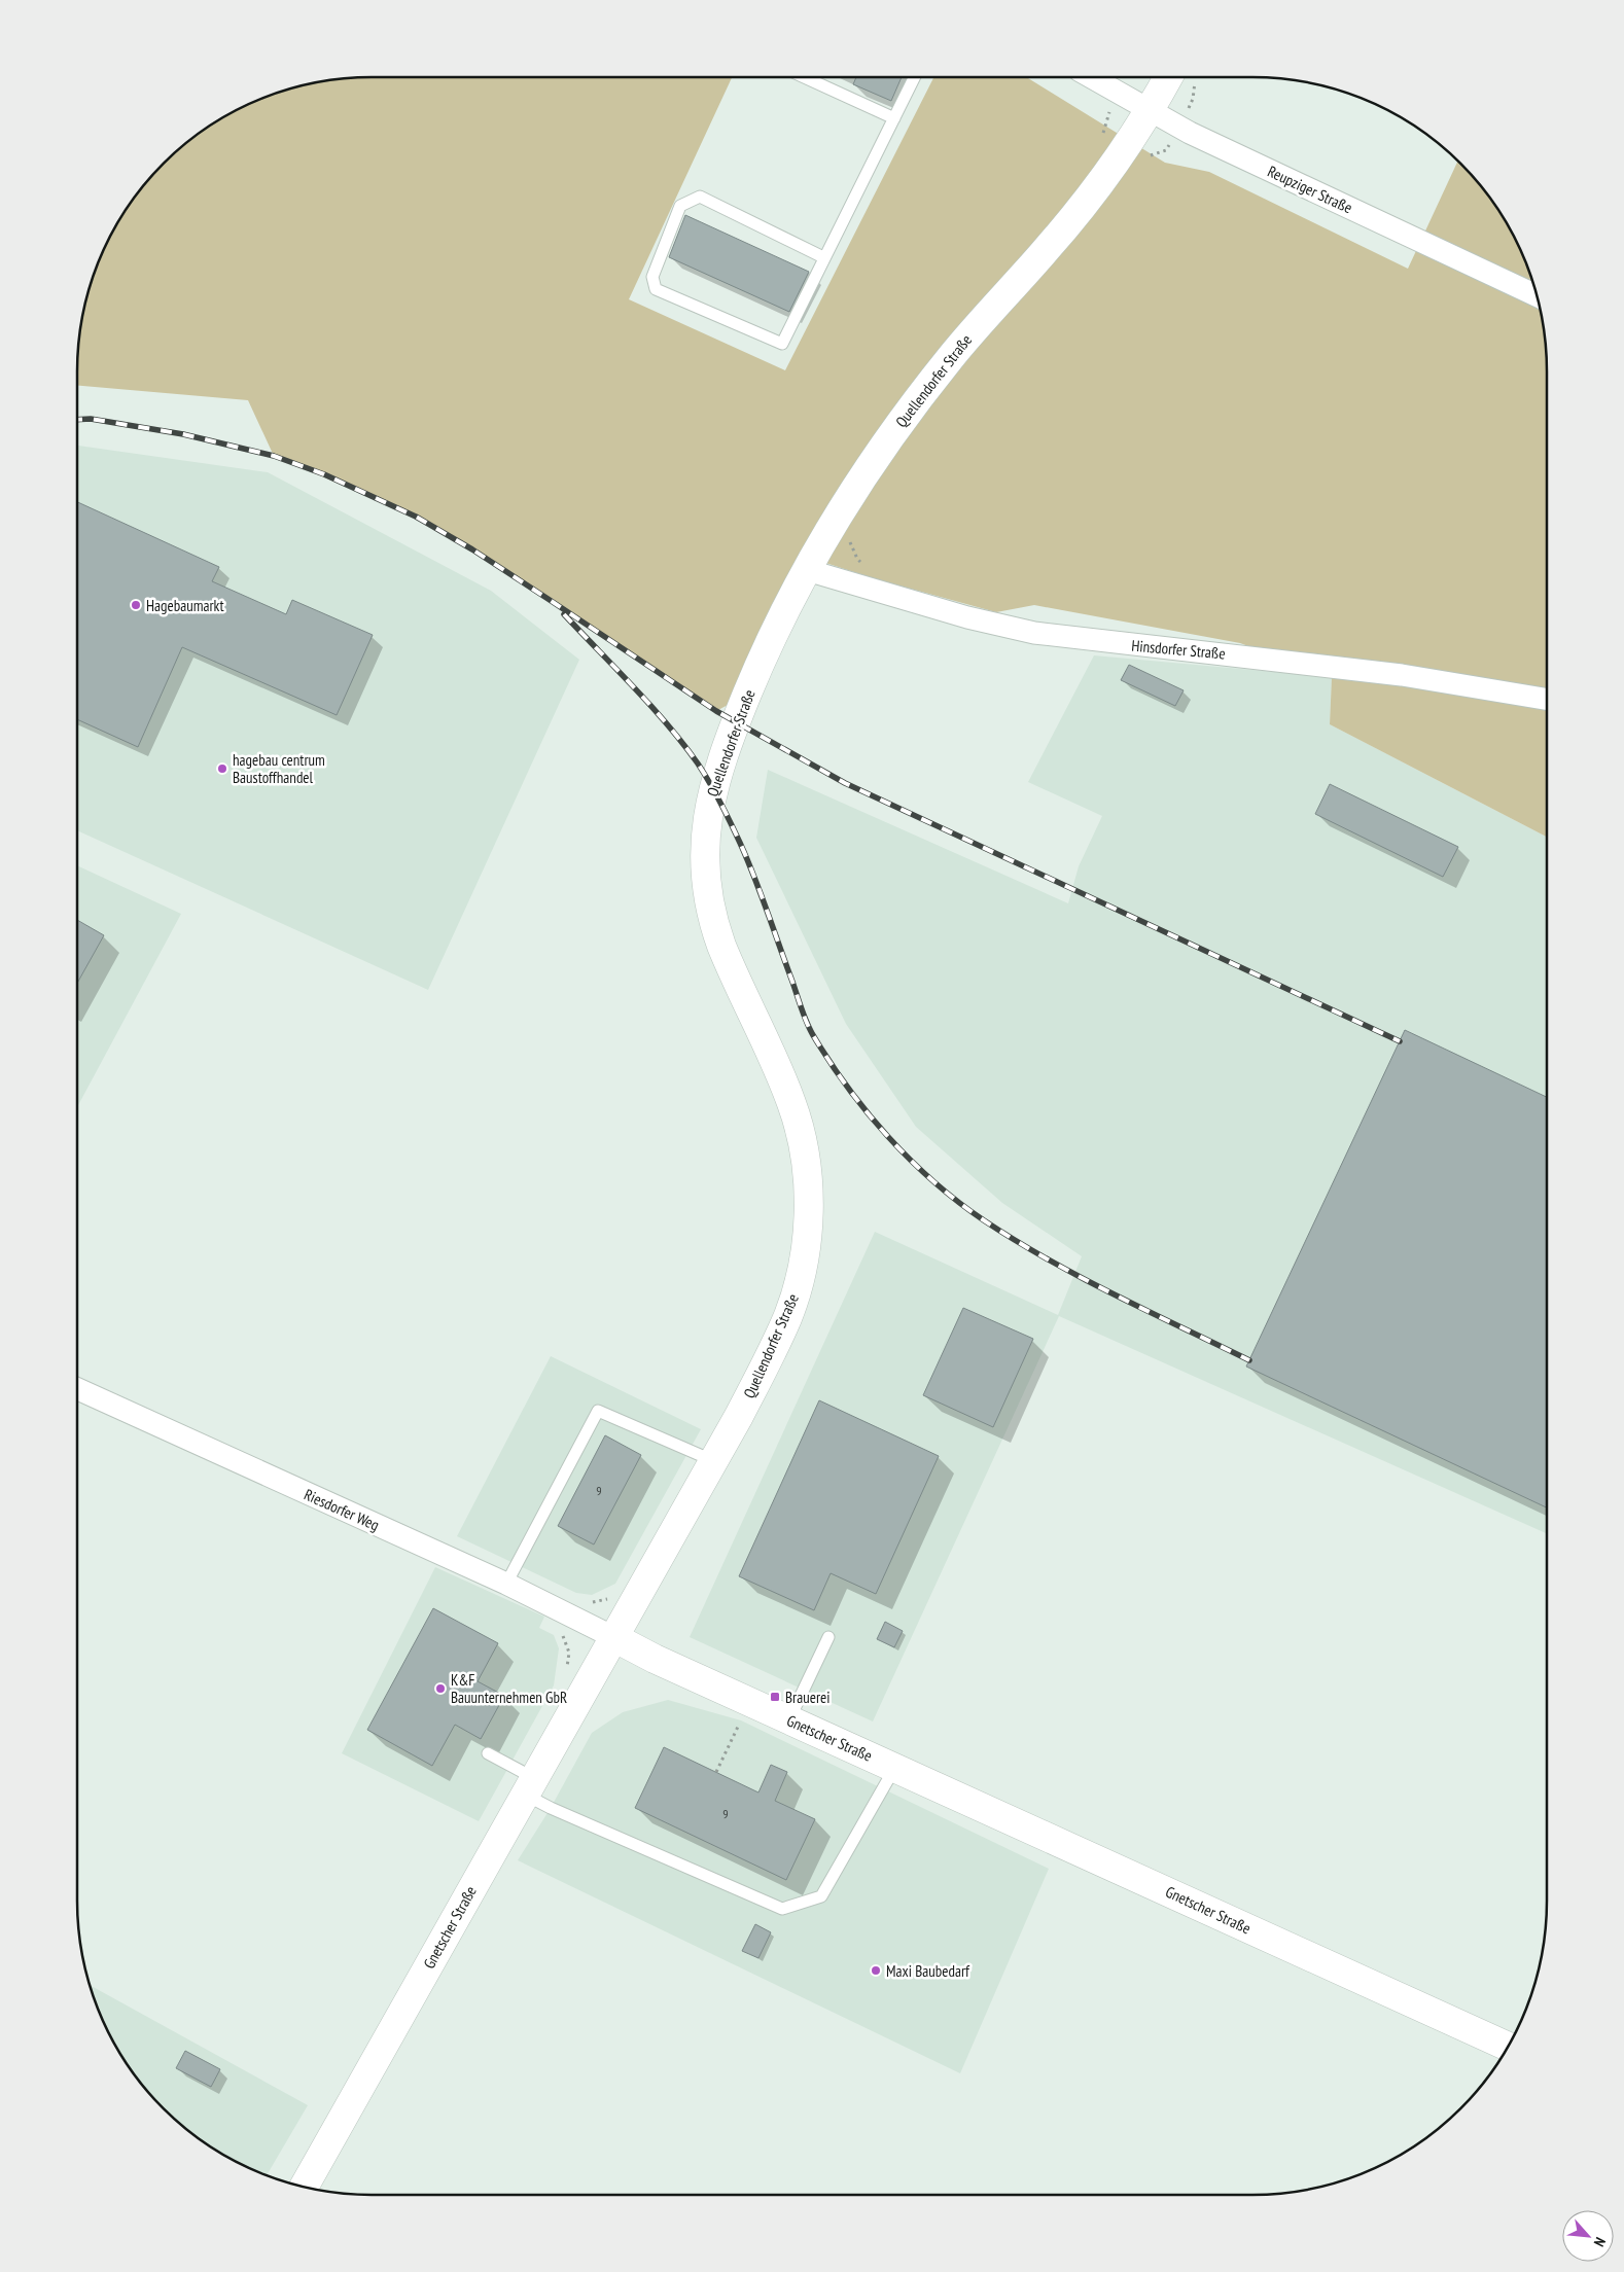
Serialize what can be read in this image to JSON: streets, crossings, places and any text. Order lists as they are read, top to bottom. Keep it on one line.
{"streets":{"main road":["Quellendorfer Straße","Gnetscher Straße"],"street":["Reupziger Straße","Hinsdorfer Straße","Riesdorfer Weg"]},"crossings":[["Reupziger Straße","Quellendorfer Straße"],["Quellendorfer Straße","Hinsdorfer Straße"],["Quellendorfer Straße","Riesdorfer Weg"],["Quellendorfer Straße","Gnetscher Straße"],["Riesdorfer Weg","Gnetscher Straße"]],"places":{"other":["Hagebaumarkt","hagebau centrum Baustoffhandel","K&F Bauunternehmen GbR","Maxi Baubedarf"],"transit":["Brauerei"]},"house_numbers":["9","9"],"north":"bottom right"}
